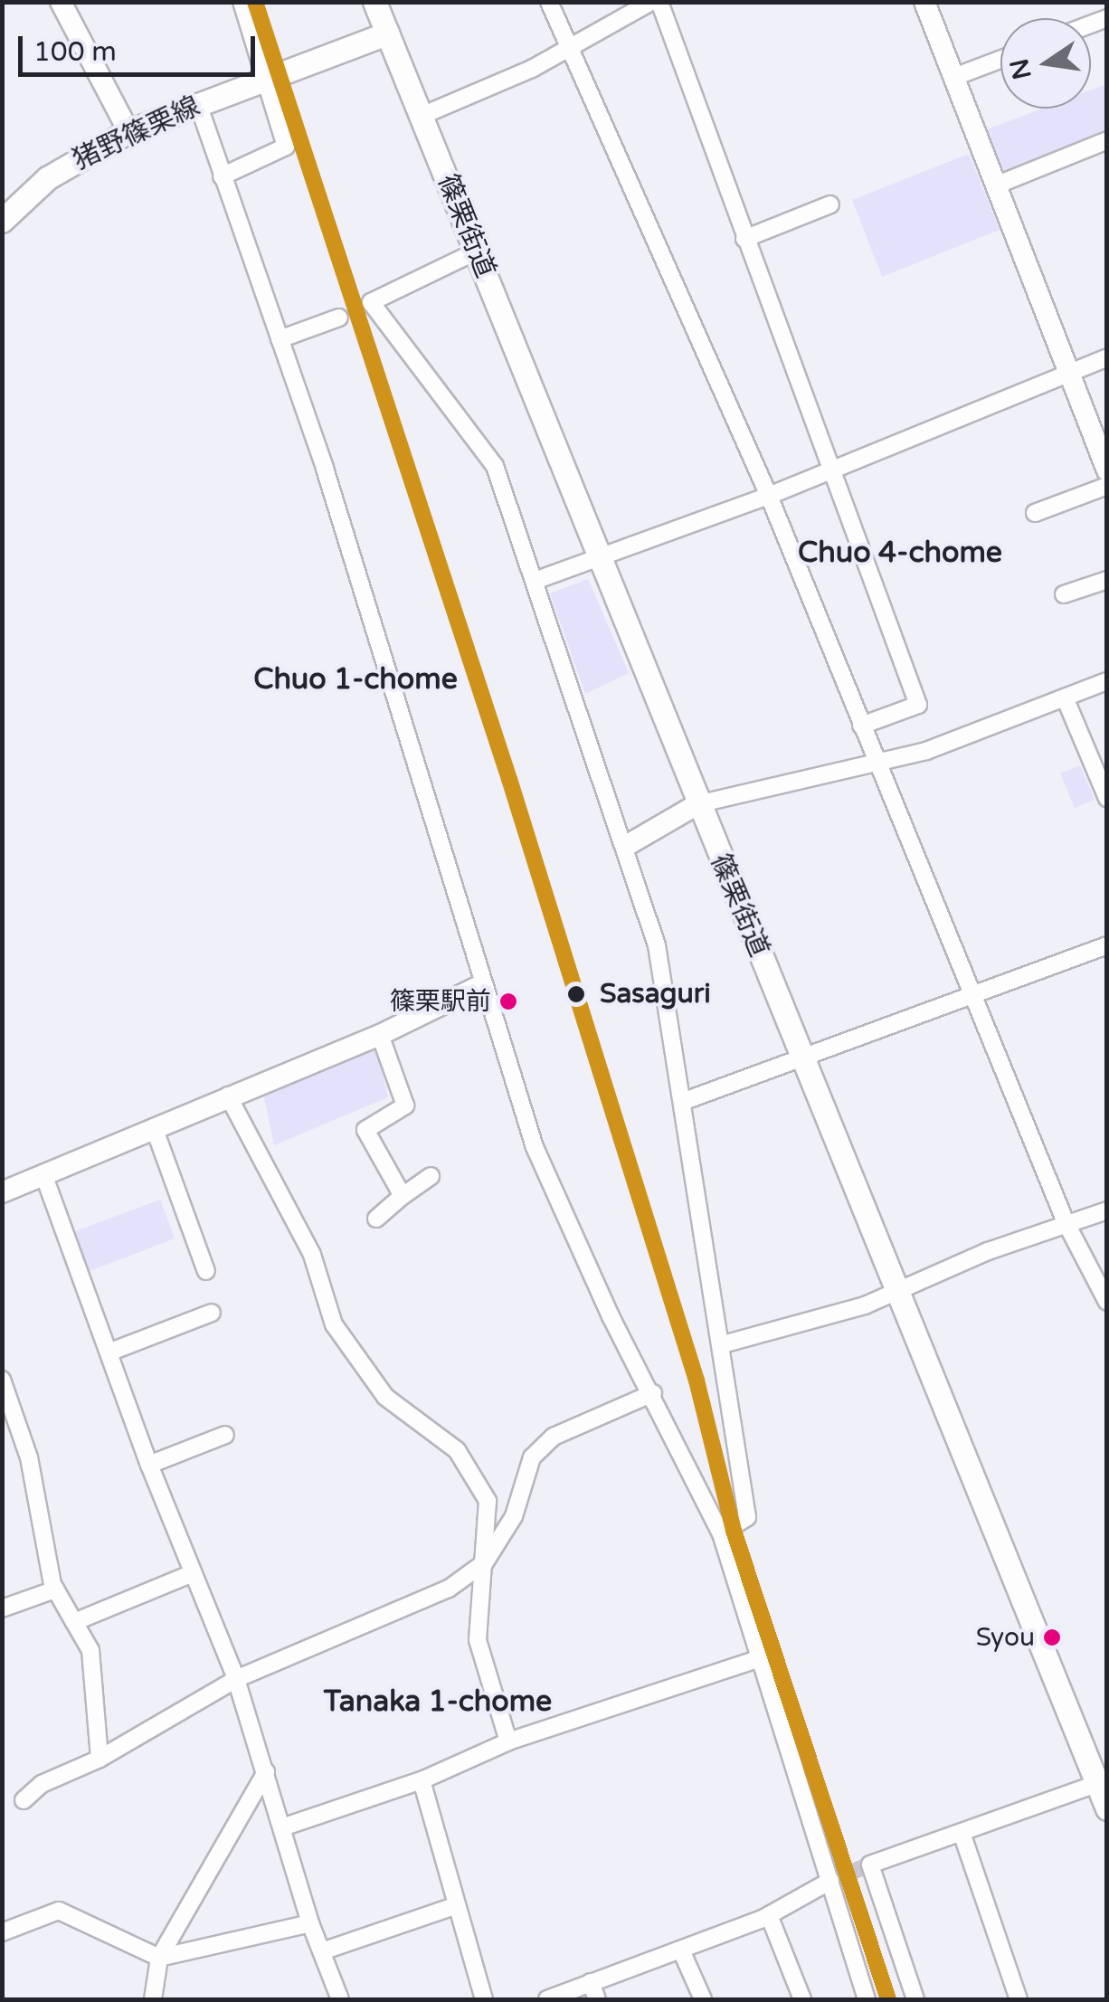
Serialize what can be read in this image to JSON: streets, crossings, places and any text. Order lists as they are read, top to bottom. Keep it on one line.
{"streets":{"main road":["猪野篠栗線","篠栗街道"]},"crossings":[["猪野篠栗線","篠栗街道"]],"districts":["Chuo 4-chome","Chuo 1-chome","Tanaka 1-chome"],"places":["Sasaguri","篠栗駅前","Syou"],"scale_bar":"100 m","north":"left"}
